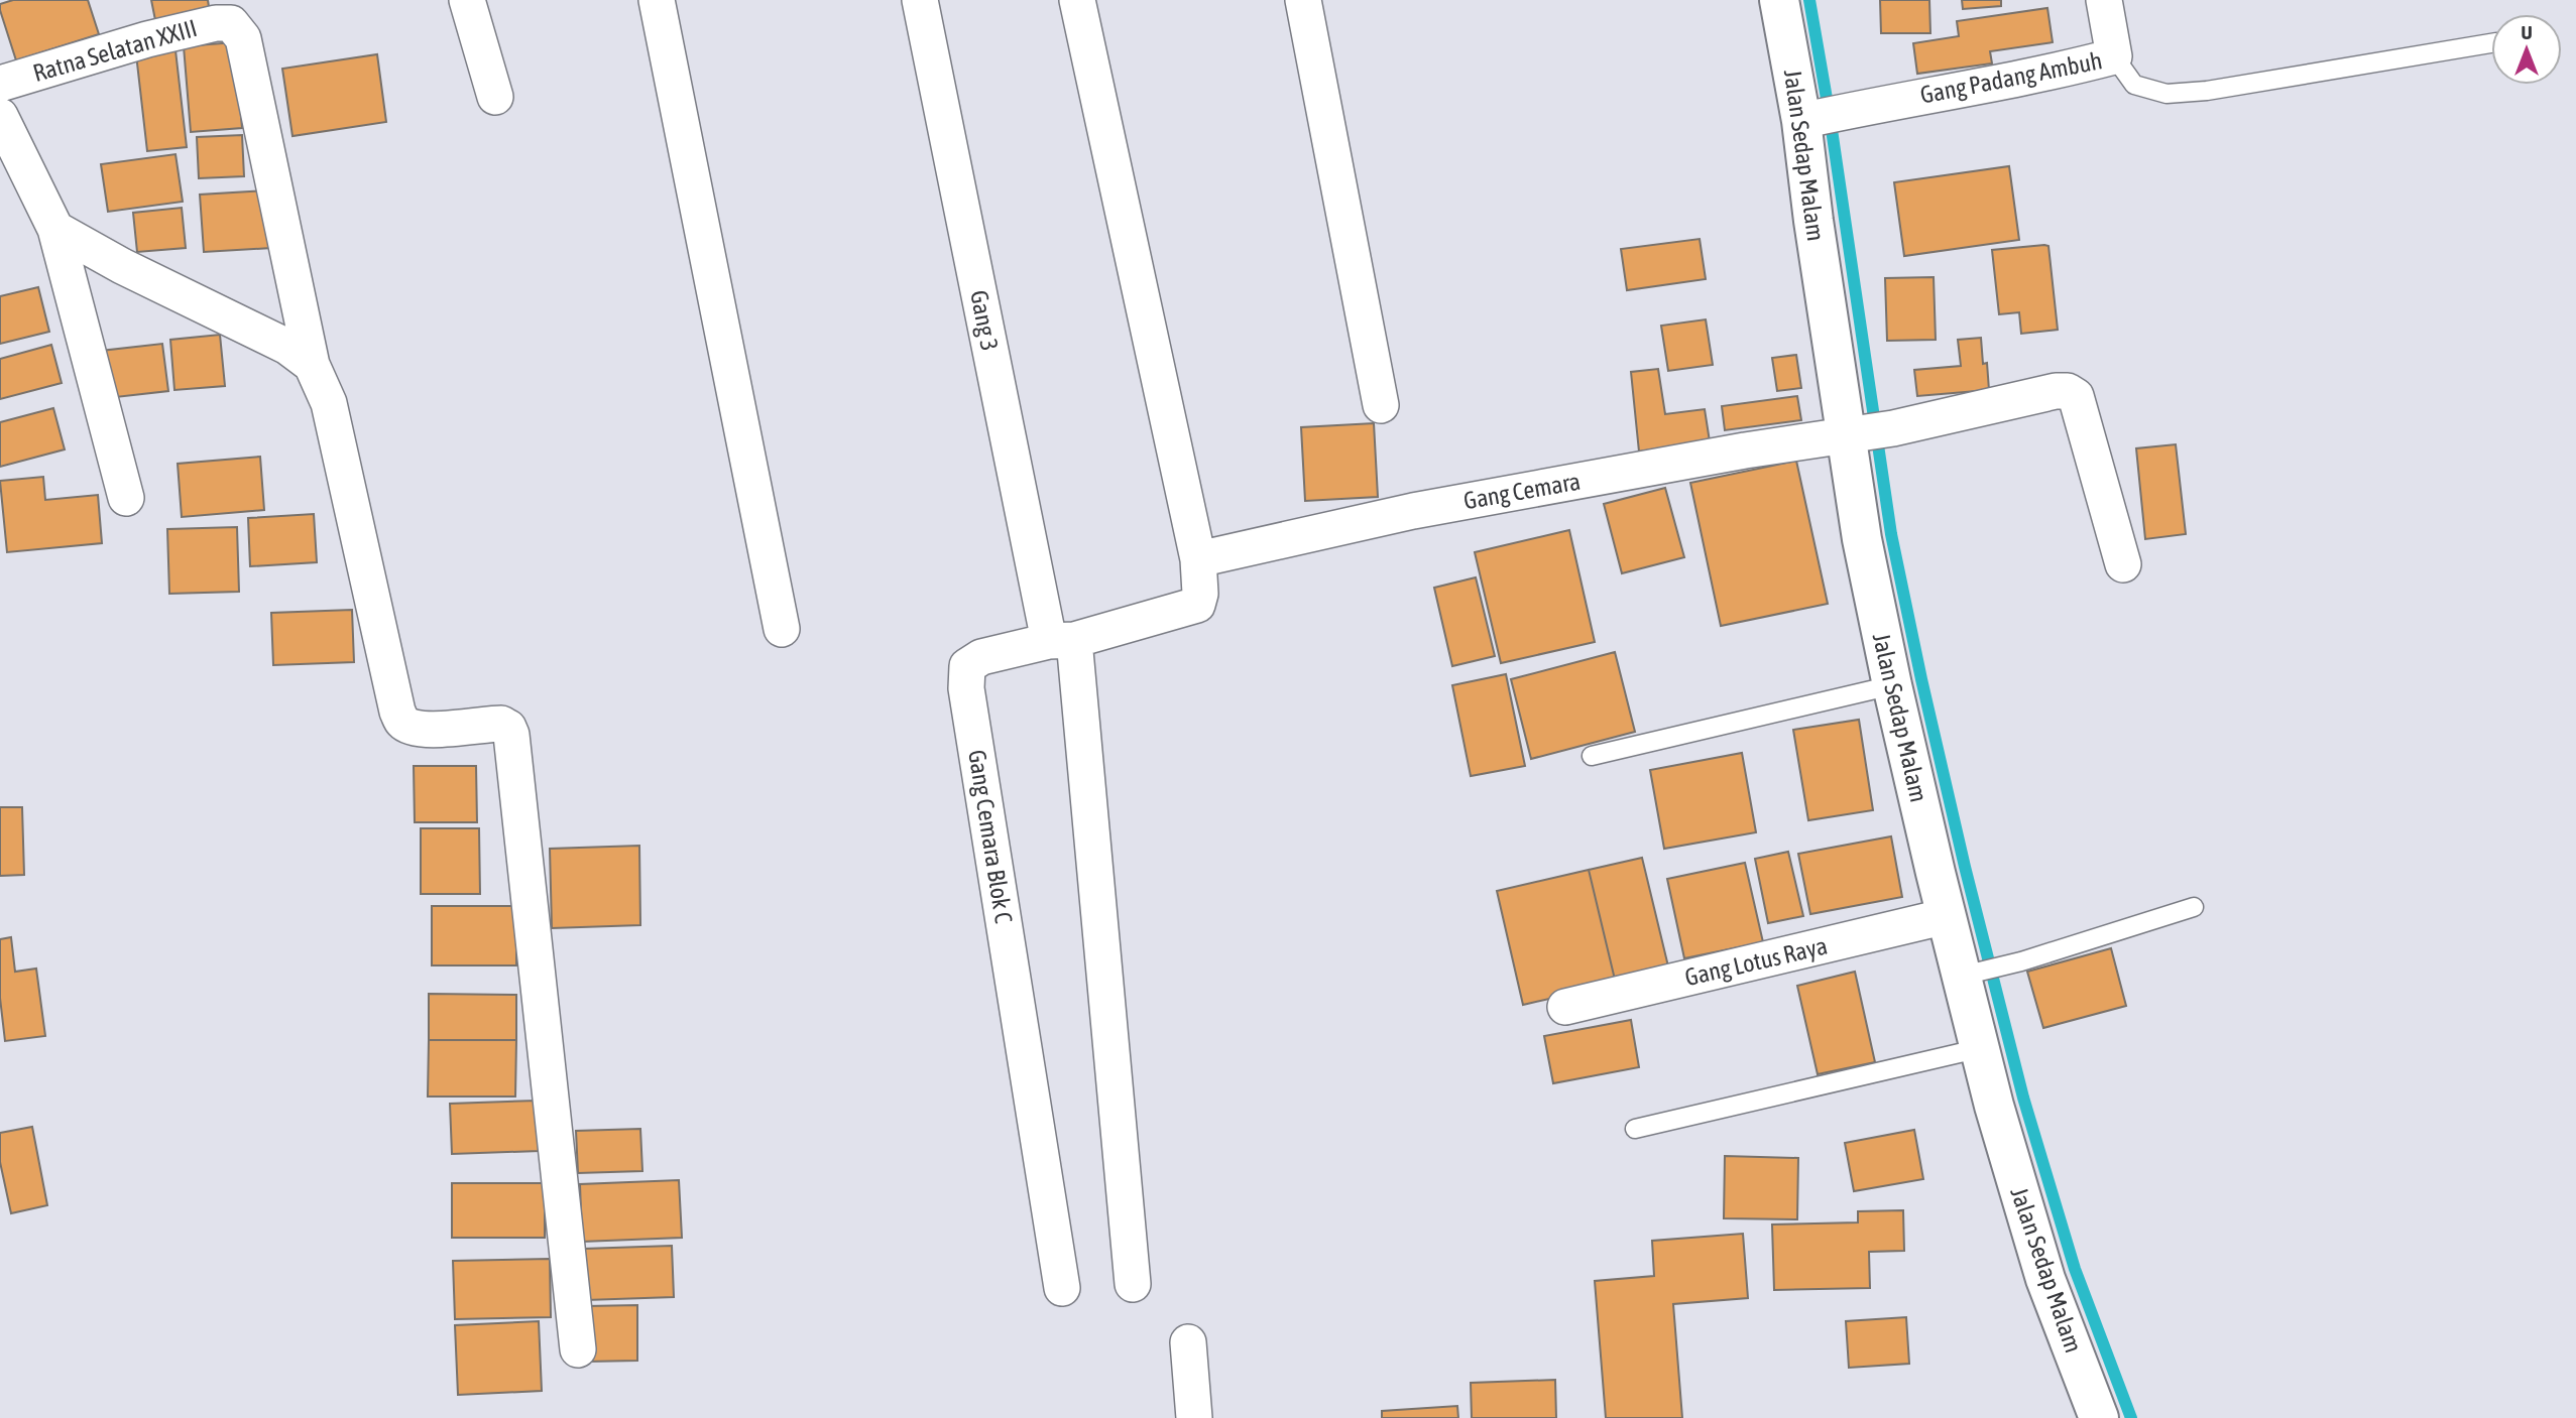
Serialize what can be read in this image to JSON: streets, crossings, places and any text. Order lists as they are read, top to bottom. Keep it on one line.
{"streets":{"street":["Ratna Selatan XXIII","Gang Padang Ambuh","Jalan Sedap Malam","Gang 3","Gang Cemara","Gang Cemara Blok C","Gang Lotus Raya"]},"crossings":[["Gang Padang Ambuh","Jalan Sedap Malam"],["Jalan Sedap Malam","Gang Cemara"],["Jalan Sedap Malam","Gang Lotus Raya"],["Gang 3","Gang Cemara Blok C"],["Gang Cemara","Gang Cemara Blok C"]],"north":"top"}
